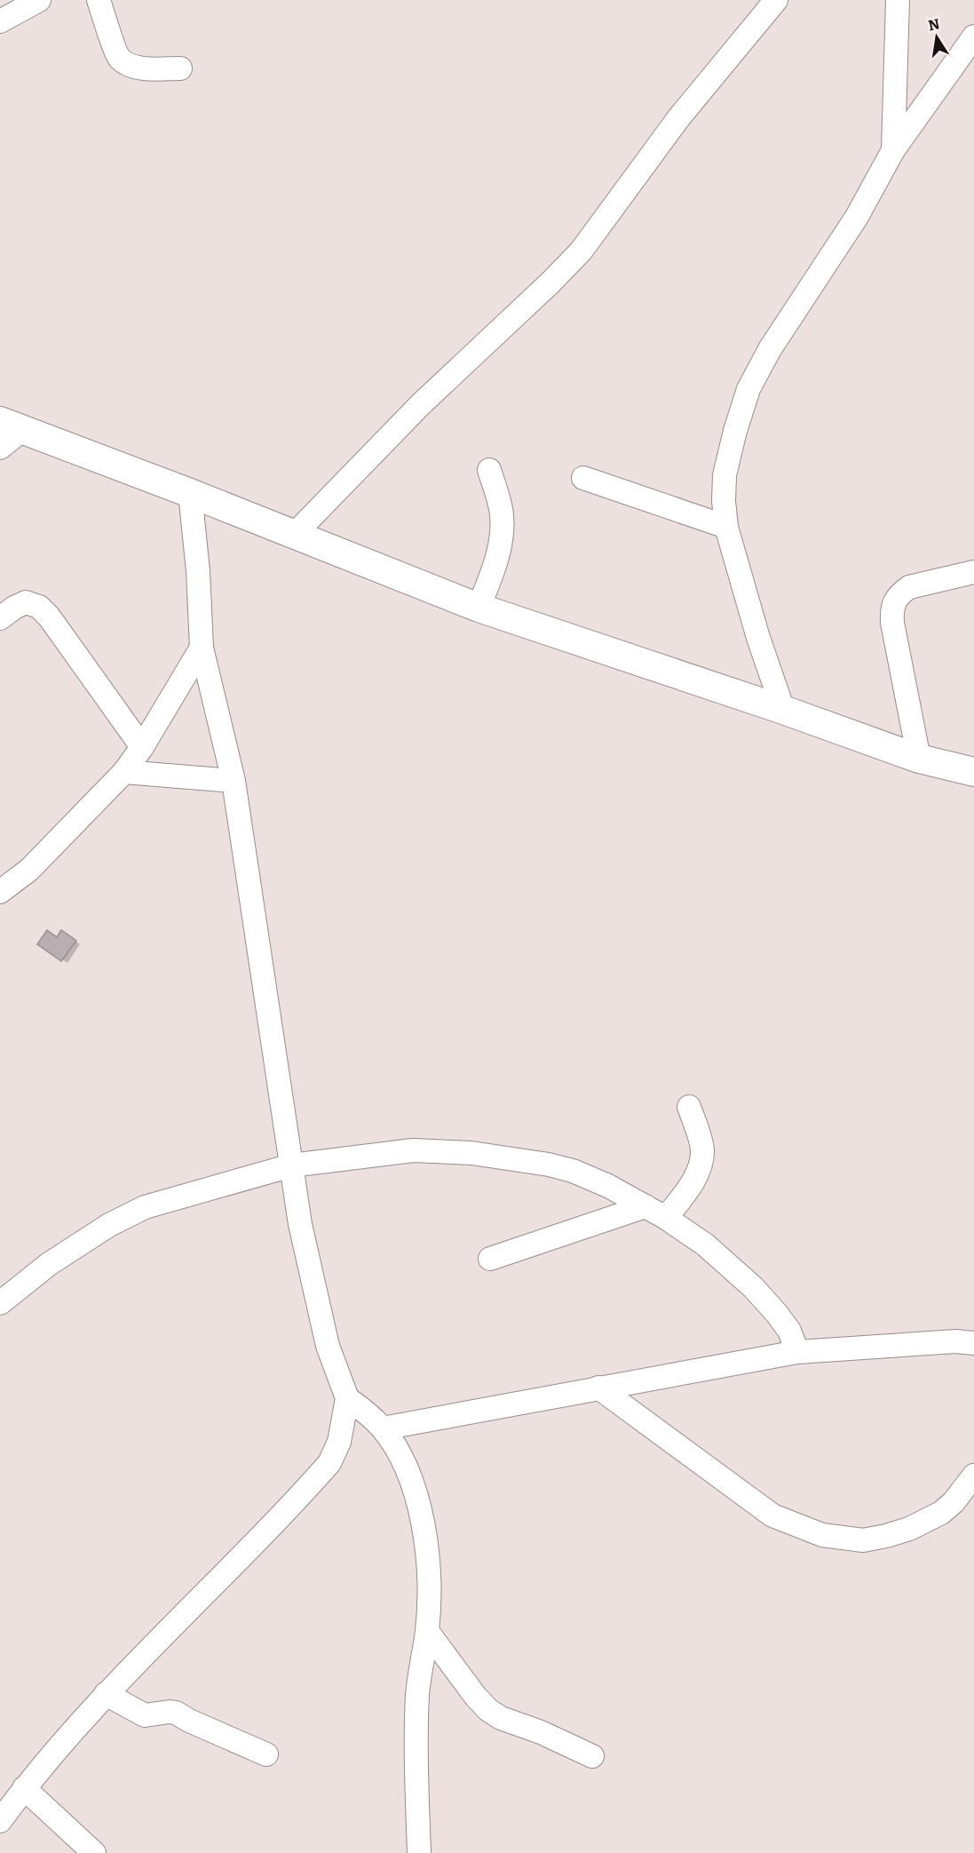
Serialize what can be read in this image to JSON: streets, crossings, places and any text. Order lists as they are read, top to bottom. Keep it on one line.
{"north":"top"}
